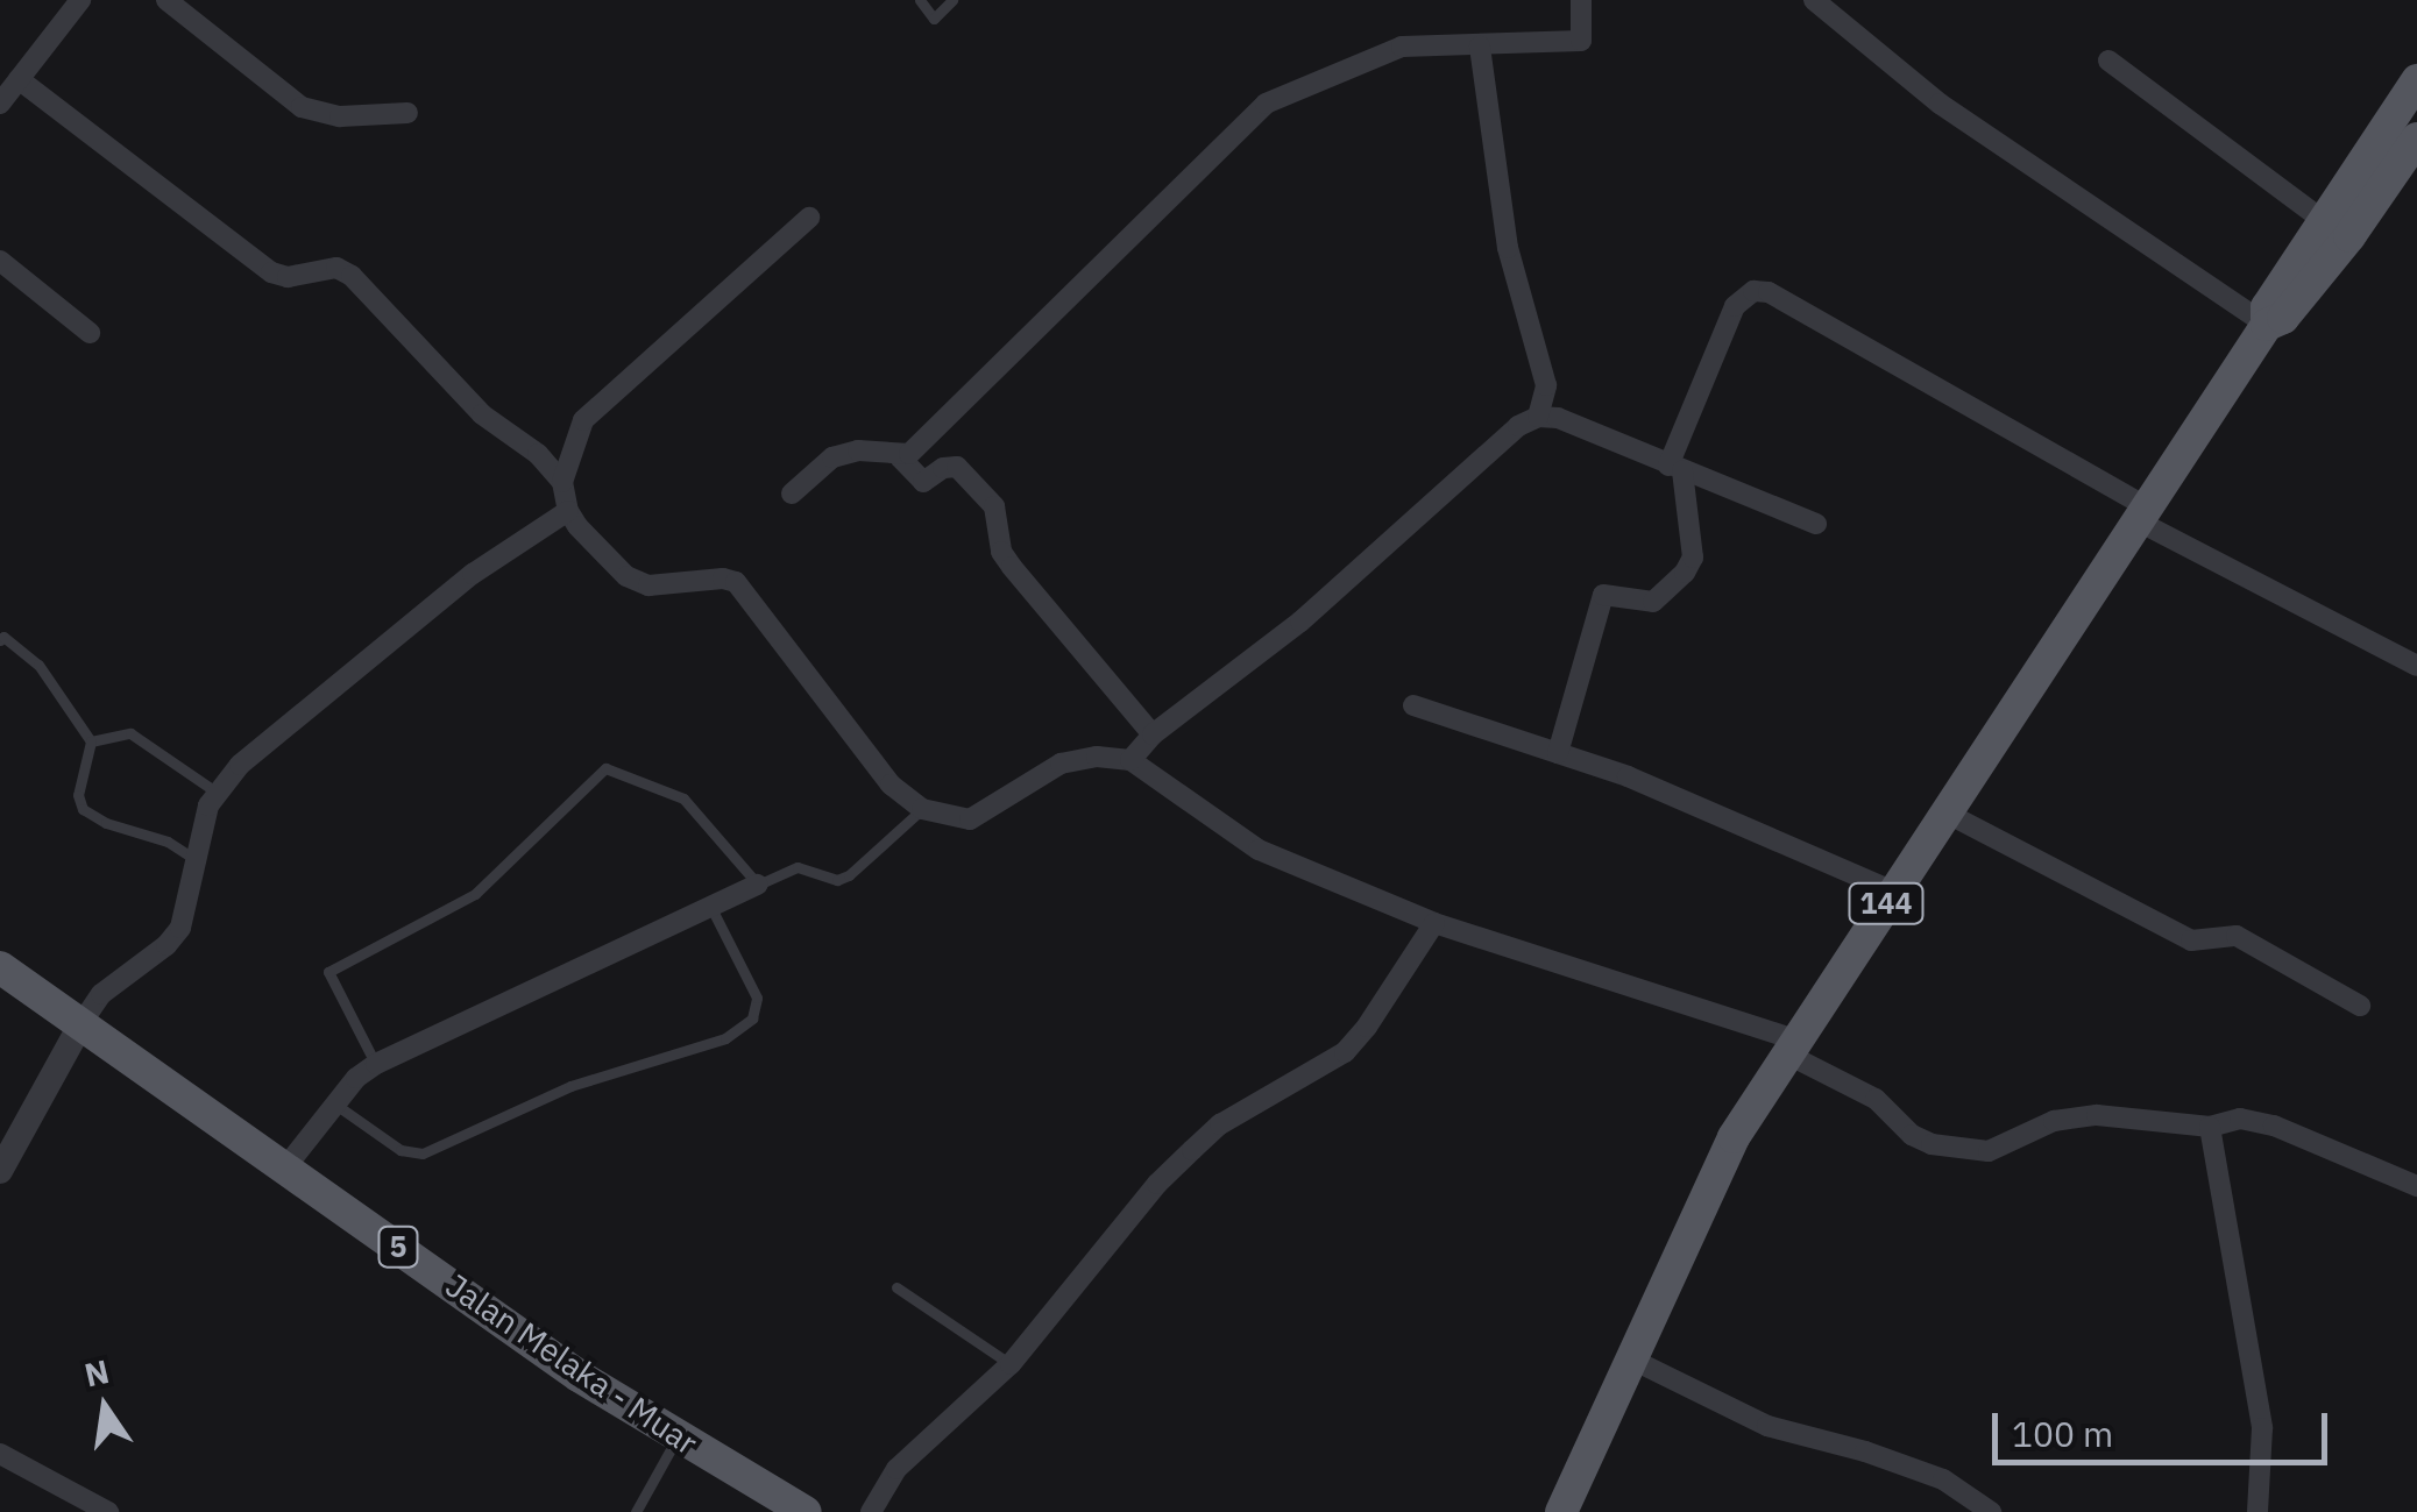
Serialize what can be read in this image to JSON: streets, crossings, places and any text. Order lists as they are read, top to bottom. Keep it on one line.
{"streets":{"main road":["144","5","Jalan Melaka - Muar"]},"scale_bar":"100 m","north":"top"}
